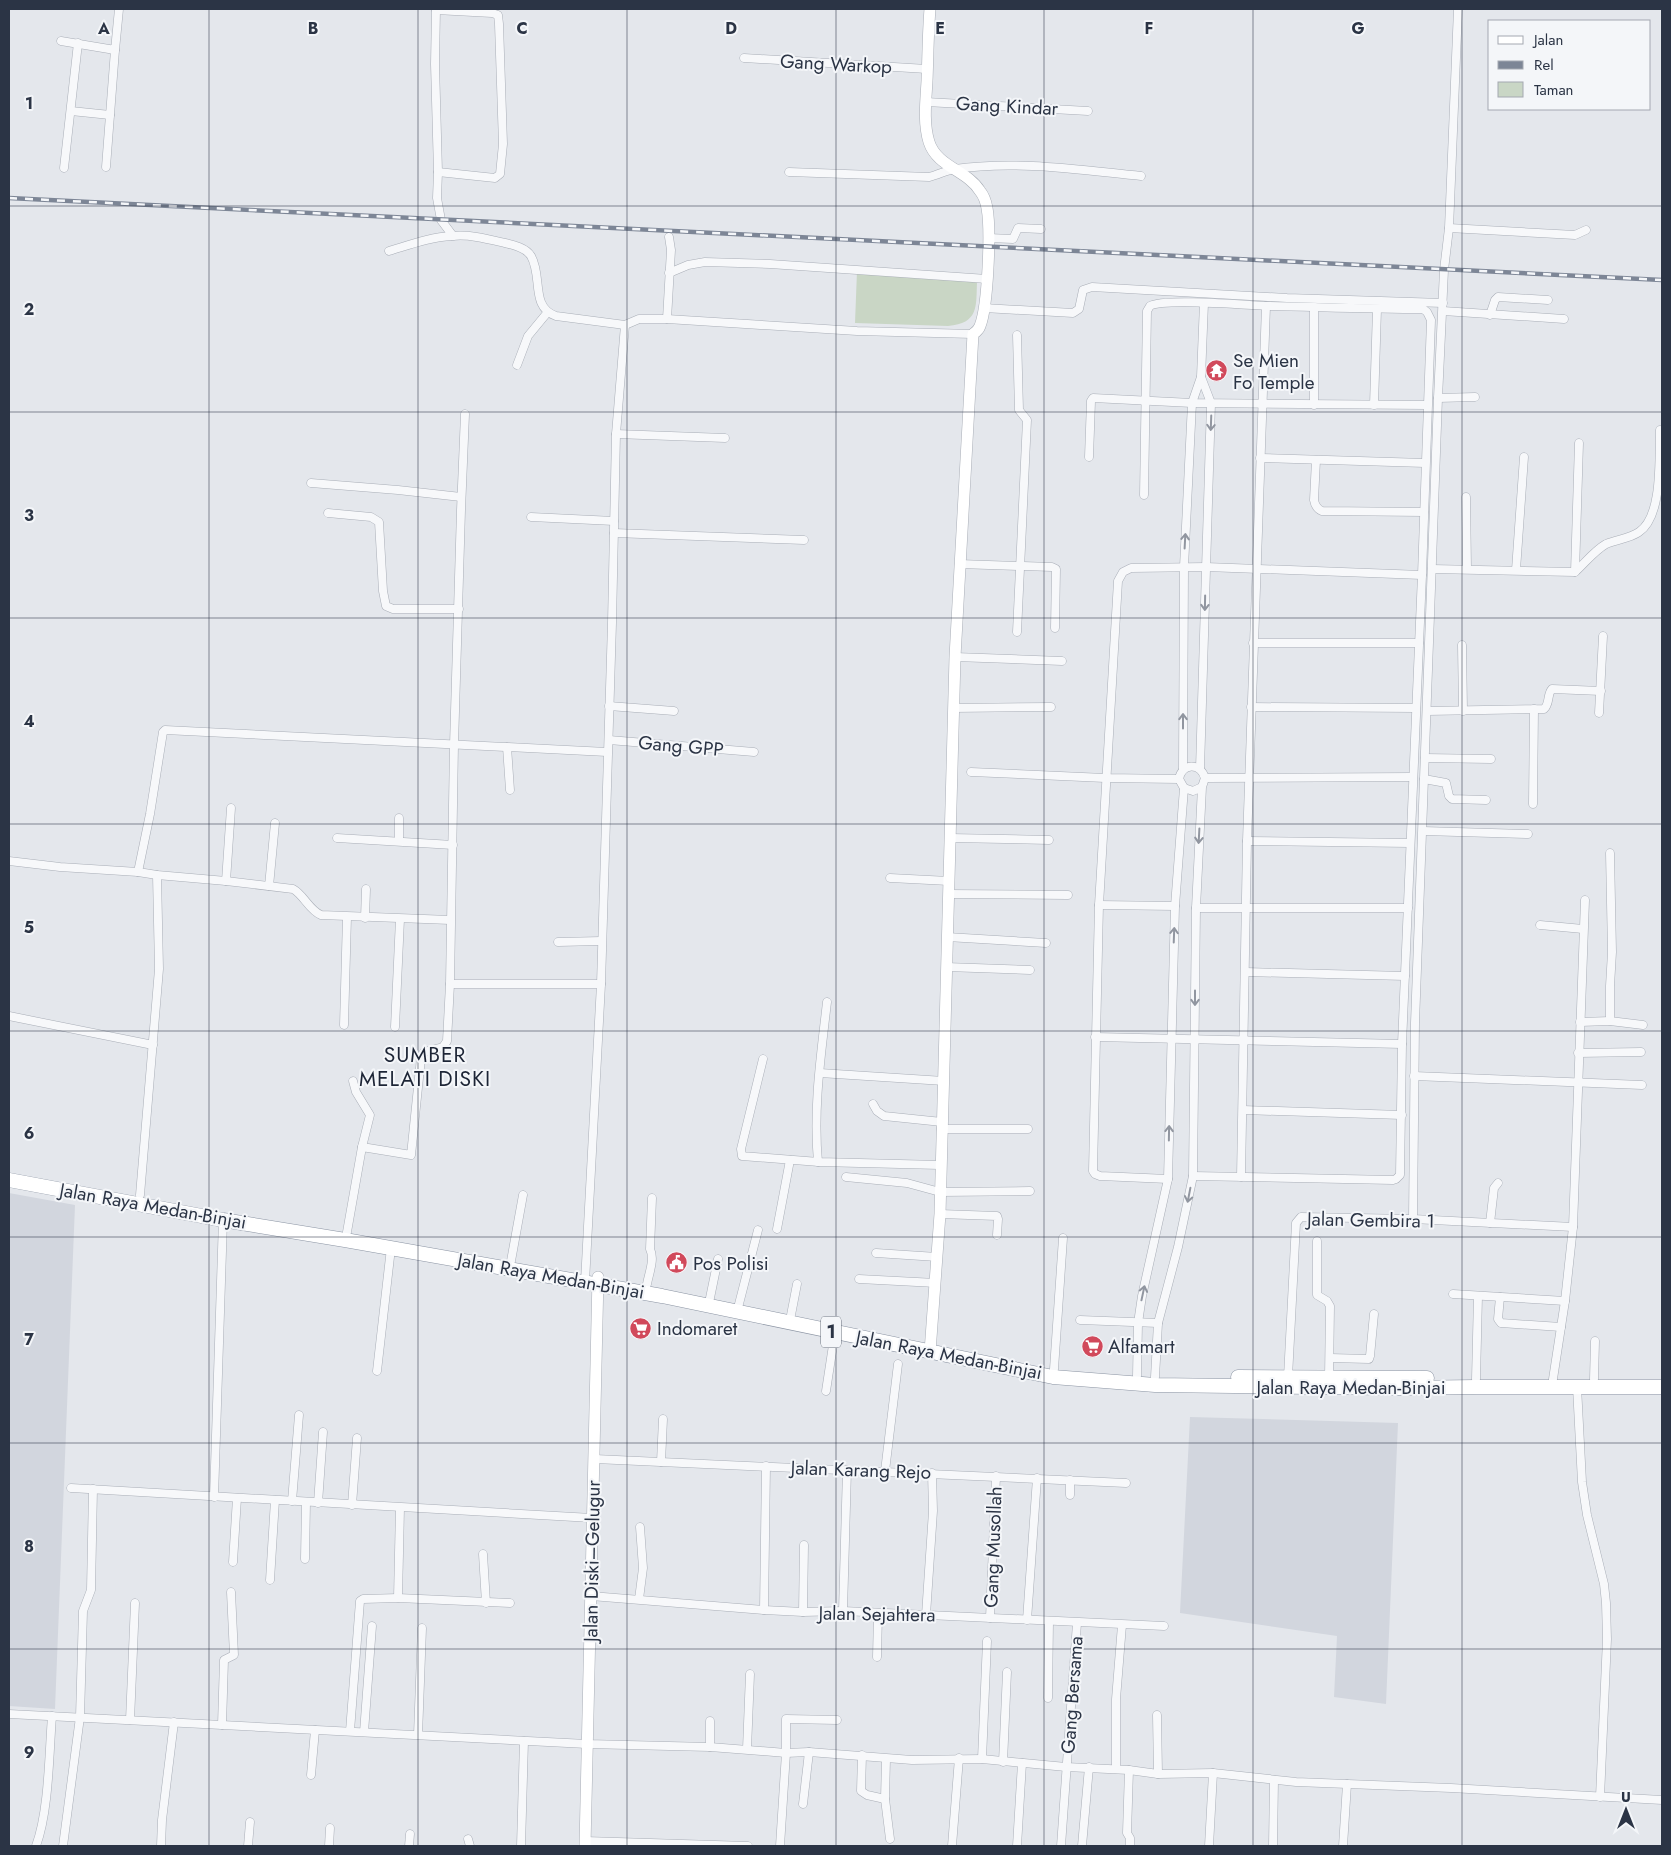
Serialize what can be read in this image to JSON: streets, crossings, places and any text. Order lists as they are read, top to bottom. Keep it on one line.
{"streets":{"highway":["Jalan Raya Medan-Binjai","1"],"main road":["Jalan Diski–Gelugur"],"street":["Gang Warkop","Gang Kindar","Gang GPP","Jalan Gembira 1","Jalan Karang Rejo","Gang Musollah","Jalan Sejahtera","Gang Bersama"]},"crossings":[["Jalan Raya Medan-Binjai","Jalan Gembira 1"],["Jalan Raya Medan-Binjai","Jalan Diski–Gelugur"],["Jalan Karang Rejo","Gang Musollah"],["Jalan Karang Rejo","Jalan Diski–Gelugur"],["Gang Musollah","Jalan Sejahtera"],["Jalan Diski–Gelugur","Jalan Sejahtera"],["Jalan Sejahtera","Gang Bersama"]],"districts":["SUMBER MELATI DISKI"],"places":{"temple":["Se Mien Fo Temple"],"public building":["Pos Polisi"],"supermarket":["Indomaret","Alfamart"]},"legend":["Jalan","Rel","Taman"],"north":"top","grid":{"columns":["A","B","C","D","E","F","G"],"rows":["1","2","3","4","5","6","7","8","9"]}}
